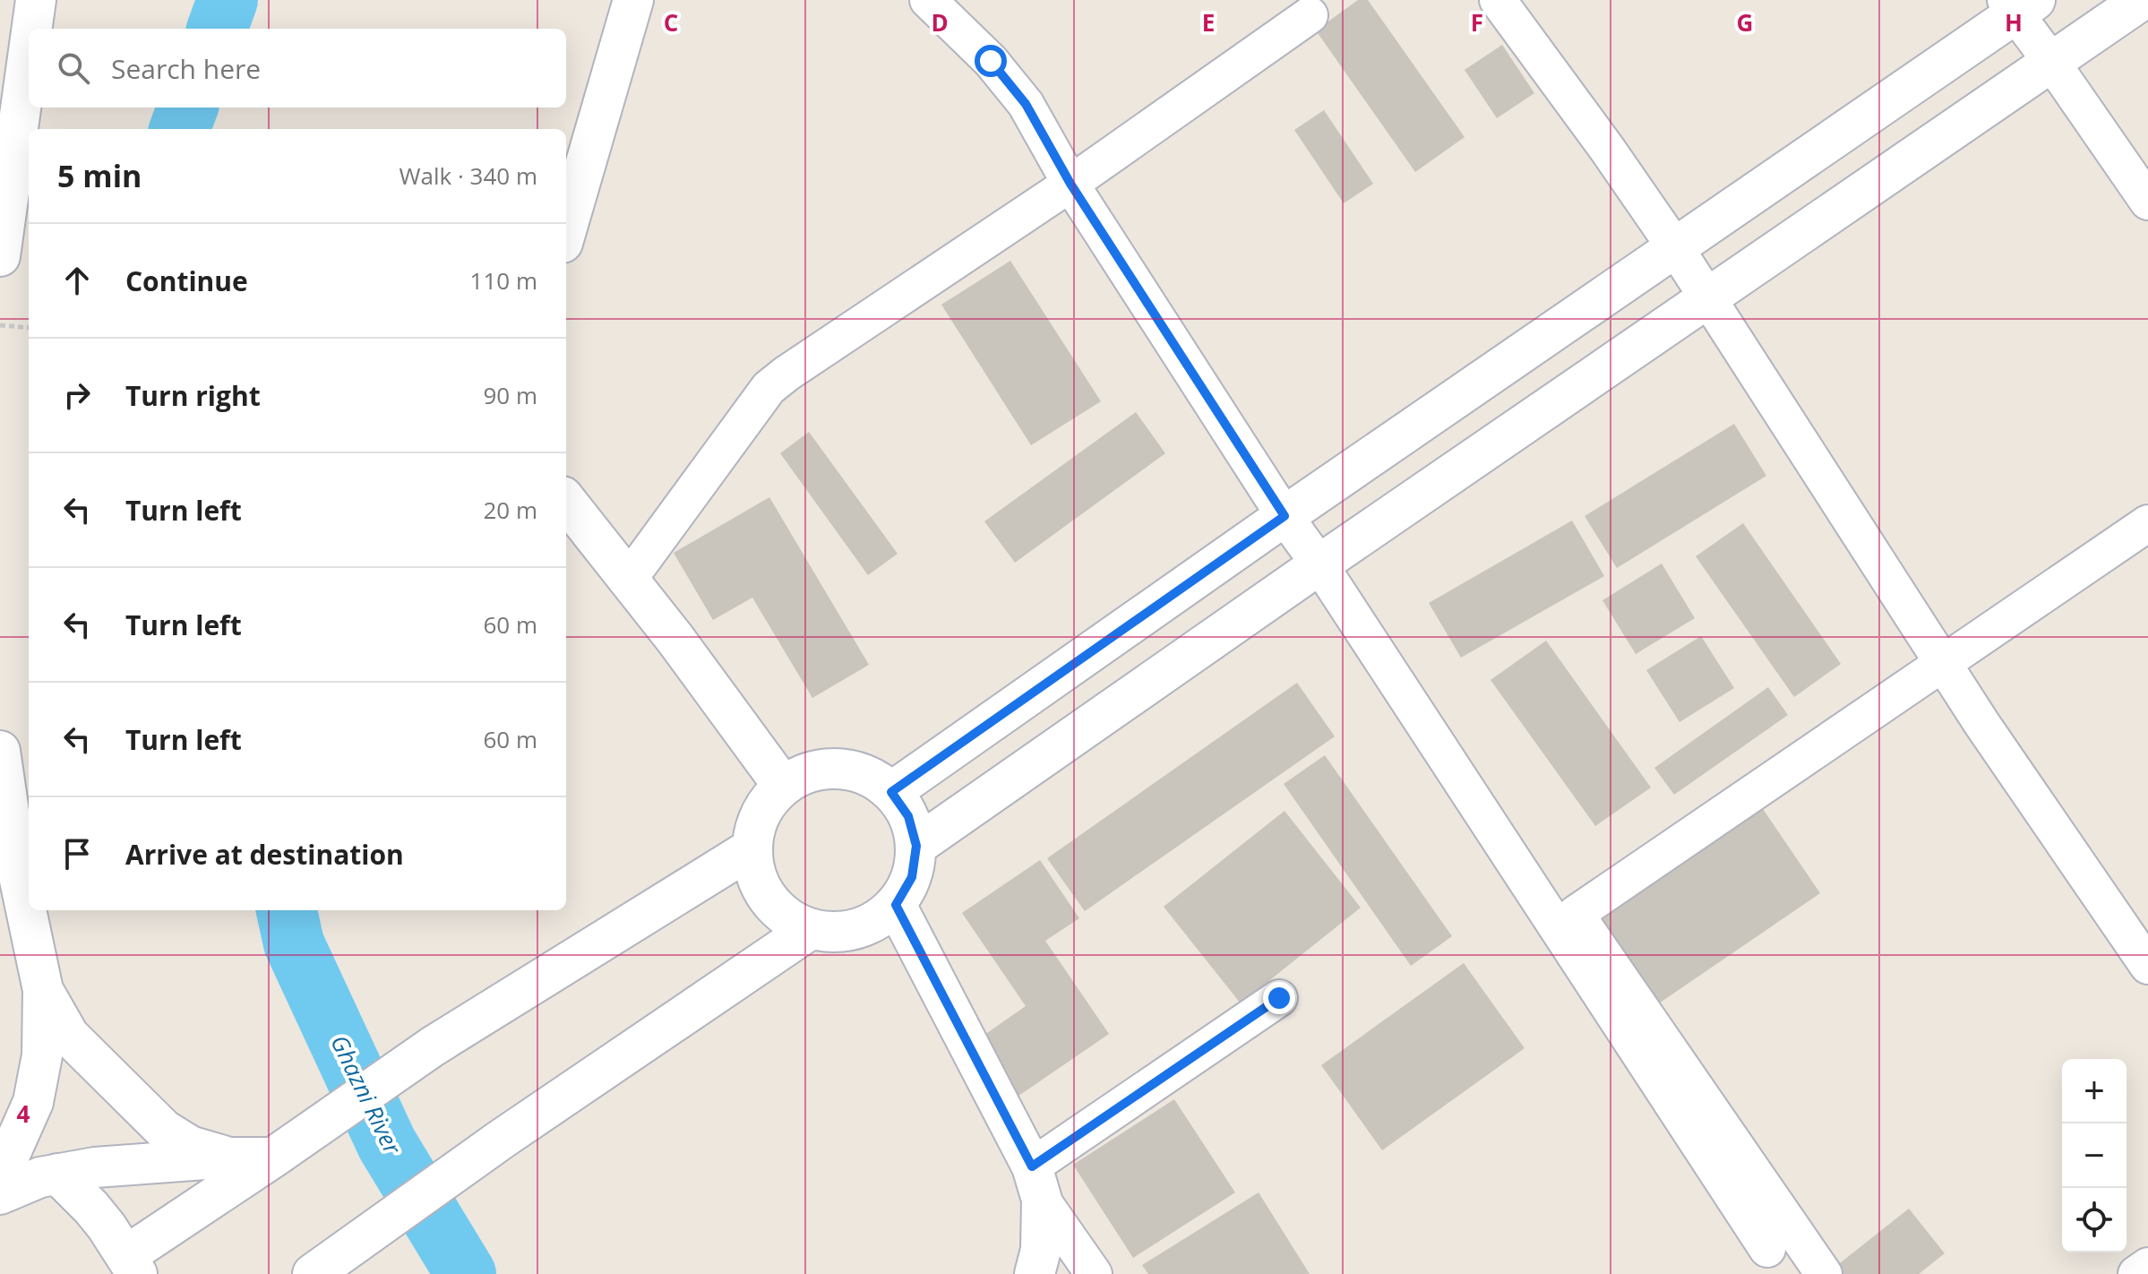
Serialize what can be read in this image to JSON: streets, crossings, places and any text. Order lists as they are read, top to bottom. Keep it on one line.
{"water":["Ghazni River"],"page":{"search":"Search here","heading":["5 min","Walk · 340 m"],"list":[["Continue","110 m"],["Turn right","90 m"],["Turn left","20 m"],["Turn left","60 m"],["Turn left","60 m"],"Arrive at destination"],"map_buttons":["+","−"]},"grid":{"columns":["C","D","E","F","G","H"],"rows":["4"]}}
